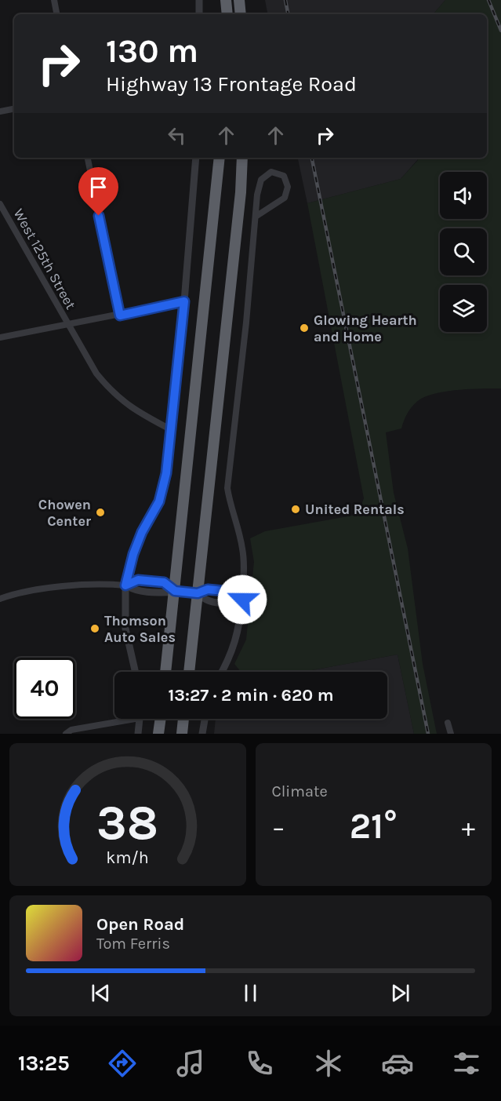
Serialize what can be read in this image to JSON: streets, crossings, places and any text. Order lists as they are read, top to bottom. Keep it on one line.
{"streets":{"street":["West 125th Street"]},"places":["Glowing Hearth and Home","United Rentals","Chowen Center","Thomson Auto Sales"],"page":{"turn":["130 m","Highway 13 Frontage Road"],"limit":"40","trip":"13:27 · 2 min · 620 m","tile":"Climate","heat":["−","21°","+"],"song":["Open Road","Tom Ferris"],"tabs":"13:25","gauge":["38","km/h"]}}
